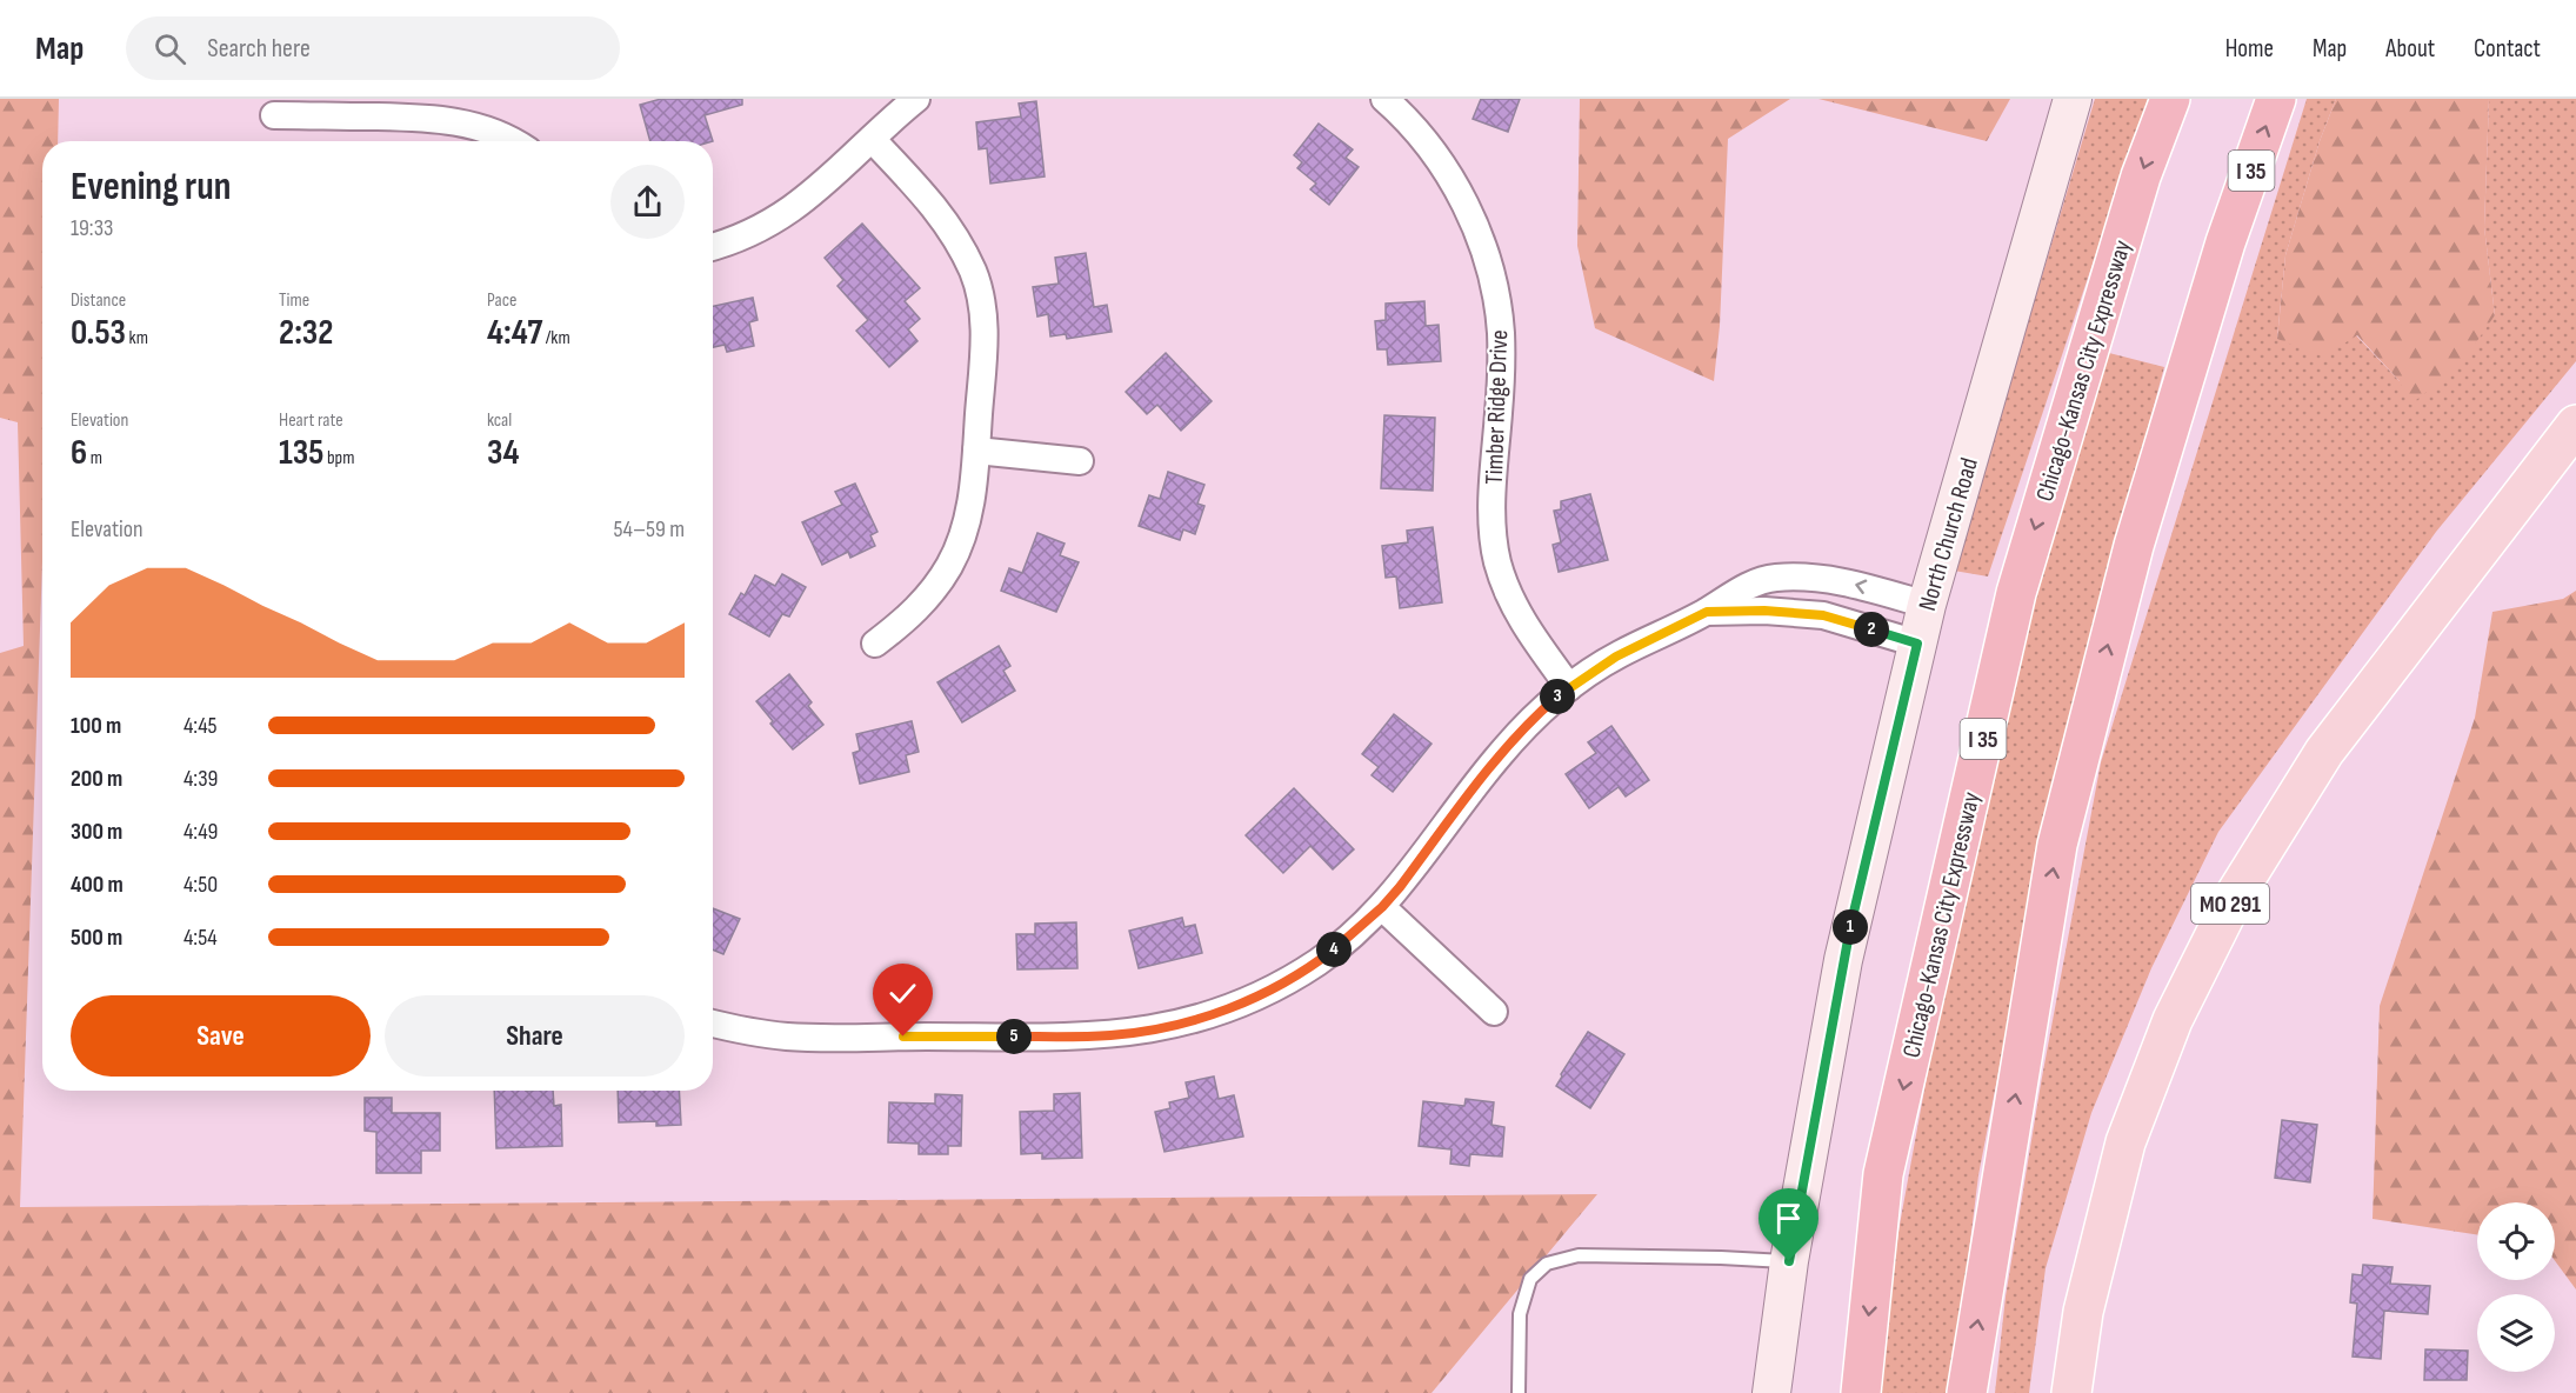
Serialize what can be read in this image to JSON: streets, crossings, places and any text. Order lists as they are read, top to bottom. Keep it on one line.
{"streets":{"highway":["I 35","Chicago-Kansas City Expressway"],"main road":["North Church Road","MO 291"],"street":["Timber Ridge Drive"]},"page":{"header":"Map","search":"Search here","nav":["Home","Map","About","Contact"],"heading":["Evening run","19:33"],"stats":[["Distance","0.53 km"],["Time","2:32"],["Pace","4:47 /km"],["Elevation","6 m"],["Heart rate","135 bpm"],["kcal","34"]],"chart":["Elevation","54–59 m"],"pins":["2","3","1","4","5"],"list":[{"name":"100 m","note":"4:45"},{"name":"200 m","note":"4:39"},{"name":"300 m","note":"4:49"},{"name":"400 m","note":"4:50"},{"name":"500 m","note":"4:54"}],"buttons":["Save","Share"]}}
